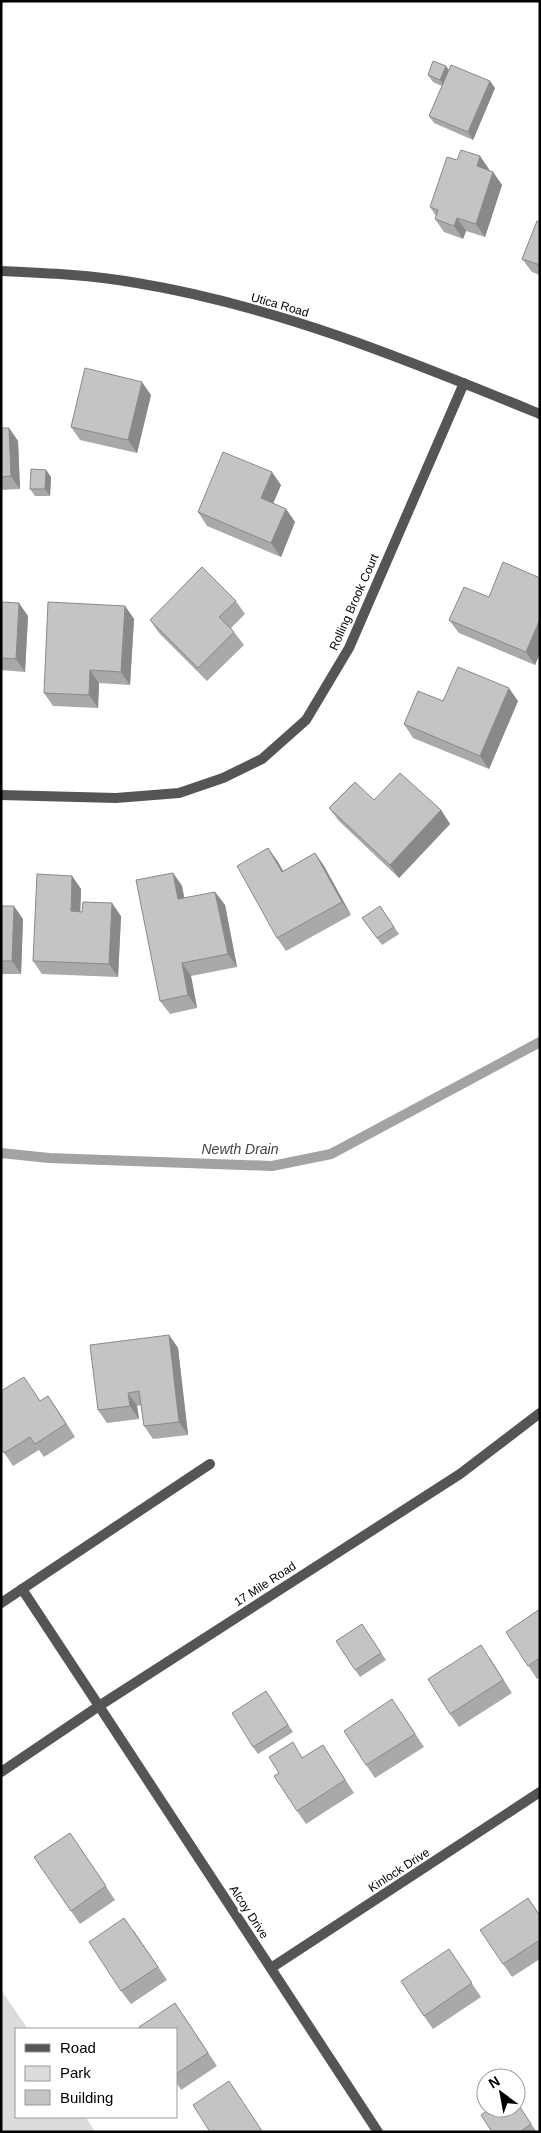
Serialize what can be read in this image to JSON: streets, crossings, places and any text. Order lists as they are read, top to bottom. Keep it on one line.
{"streets":{"street":["Utica Road","Rolling Brook Court","17 Mile Road","Kinlock Drive","Alcoy Drive"]},"crossings":[["Utica Road","Rolling Brook Court"],["17 Mile Road","Alcoy Drive"],["Kinlock Drive","Alcoy Drive"]],"water":["Newth Drain"],"legend":["Road","Park","Building"],"north":"top left"}
